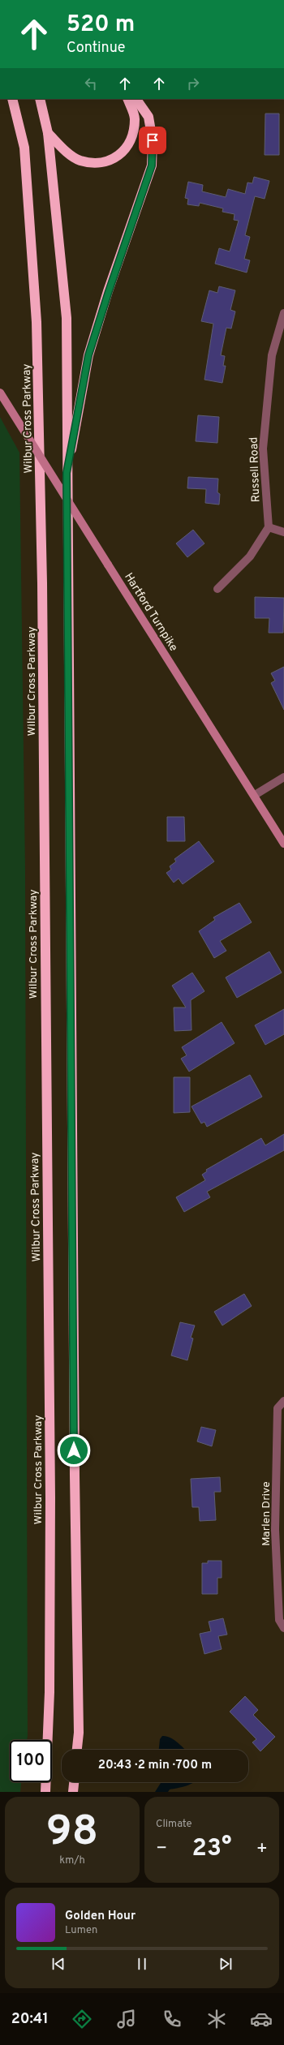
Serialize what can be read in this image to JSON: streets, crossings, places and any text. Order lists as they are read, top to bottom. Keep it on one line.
{"streets":{"highway":["Wilbur Cross Parkway"],"main road":["Hartford Turnpike"],"street":["Russell Road","Marlen Drive"]},"page":{"turn":["520 m","Continue"],"limit":"100","trip":"20:43 · 2 min · 700 m","tile":[["98","km/h"],"Climate"],"heat":["−","23°","+"],"song":["Golden Hour","Lumen"],"tabs":"20:41"}}
